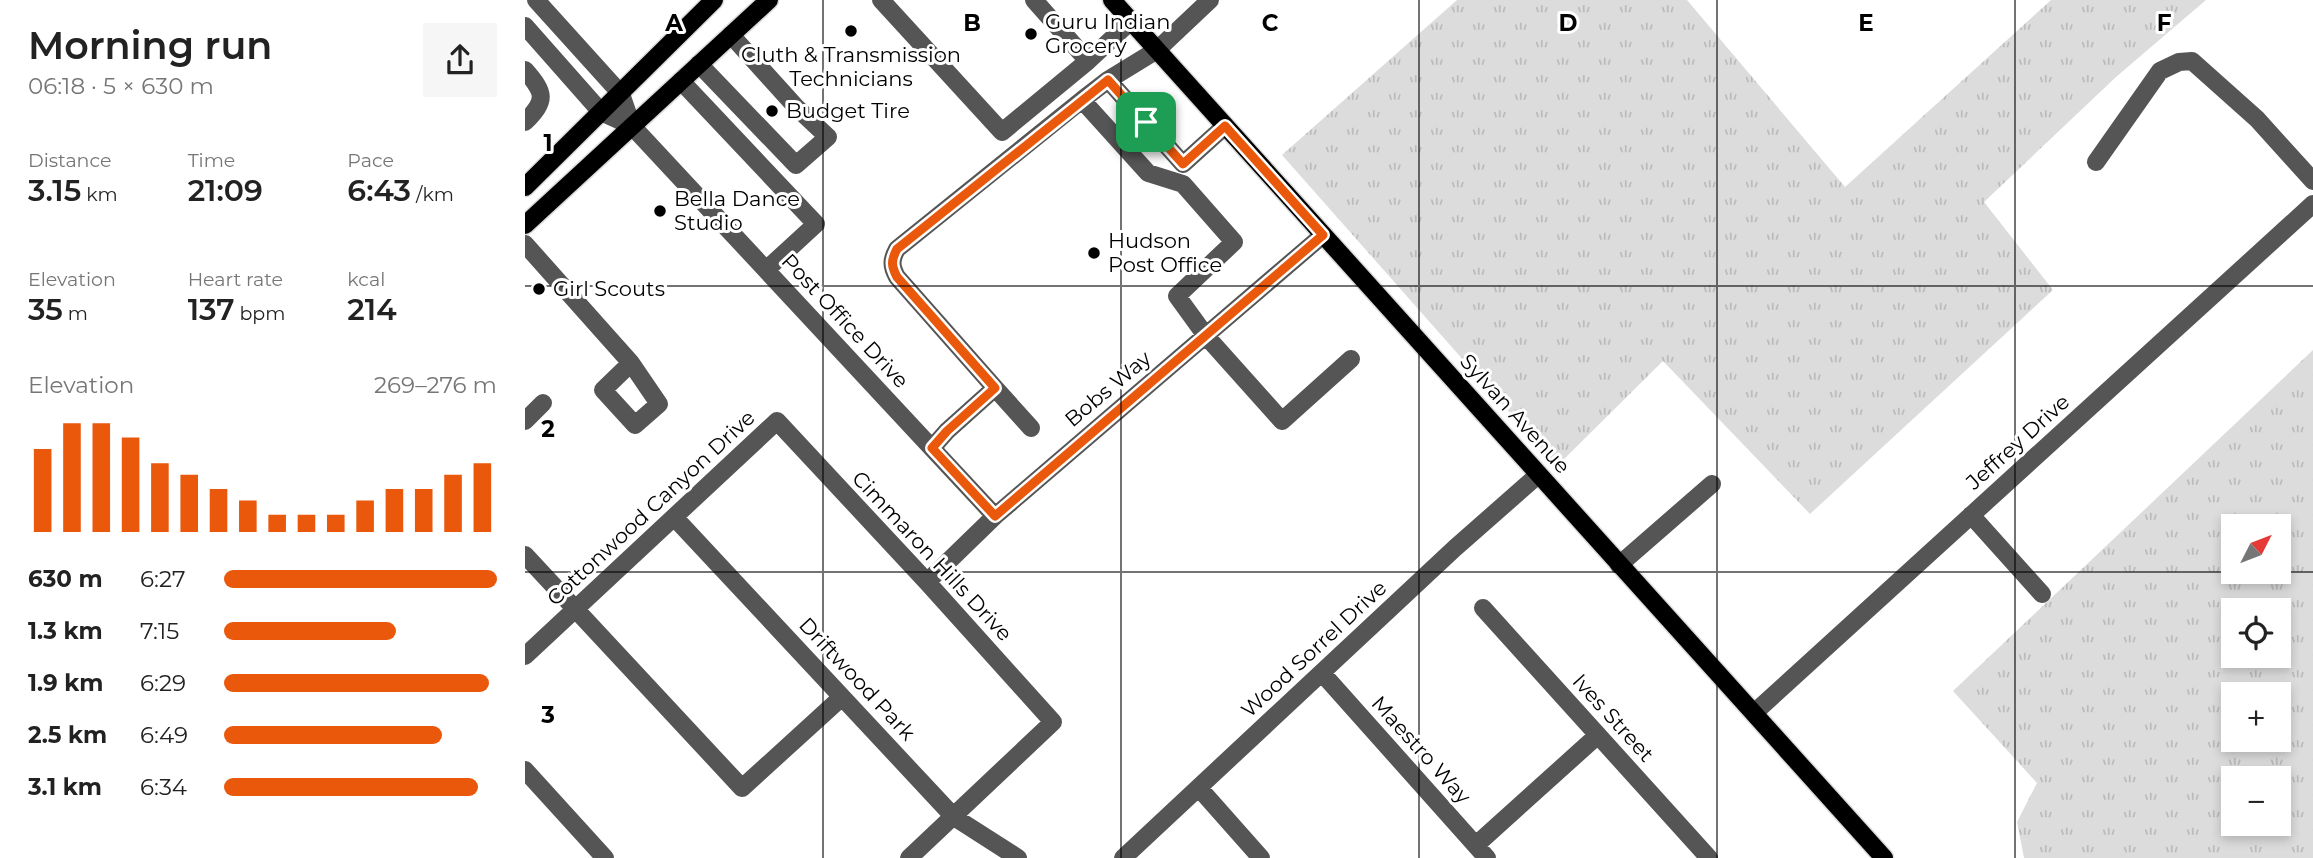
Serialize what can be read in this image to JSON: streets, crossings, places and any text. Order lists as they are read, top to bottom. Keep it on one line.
{"streets":{"main road":["Sylvan Avenue"],"street":["Post Office Drive","Bobs Way","Jeffrey Drive","Cottonwood Canyon Drive","Cimmaron Hills Drive","Wood Sorrel Drive","Driftwood Park","Ives Street","Maestro Way"]},"crossings":[["Post Office Drive","Bobs Way"],["Bobs Way","Sylvan Avenue"],["Bobs Way","Cimmaron Hills Drive"],["Sylvan Avenue","Jeffrey Drive"],["Sylvan Avenue","Wood Sorrel Drive"],["Cottonwood Canyon Drive","Cimmaron Hills Drive"],["Cottonwood Canyon Drive","Driftwood Park"],["Cimmaron Hills Drive","Driftwood Park"],["Wood Sorrel Drive","Maestro Way"]],"places":["Cluth & Transmission Technicians","Guru Indian Grocery","Budget Tire","Bella Dance Studio","Hudson Post Office","Girl Scouts"],"north":"top right","page":{"heading":["Morning run","06:18 · 5 × 630 m"],"stats":[["Distance","3.15 km"],["Time","21:09"],["Pace","6:43 /km"],["Elevation","35 m"],["Heart rate","137 bpm"],["kcal","214"]],"chart":["Elevation","269–276 m"],"map_buttons":["+","−"],"list":[{"name":"630 m","note":"6:27"},{"name":"1.3 km","note":"7:15"},{"name":"1.9 km","note":"6:29"},{"name":"2.5 km","note":"6:49"},{"name":"3.1 km","note":"6:34"}]},"grid":{"columns":["A","B","C","D","E","F"],"rows":["1","2","3"]}}
